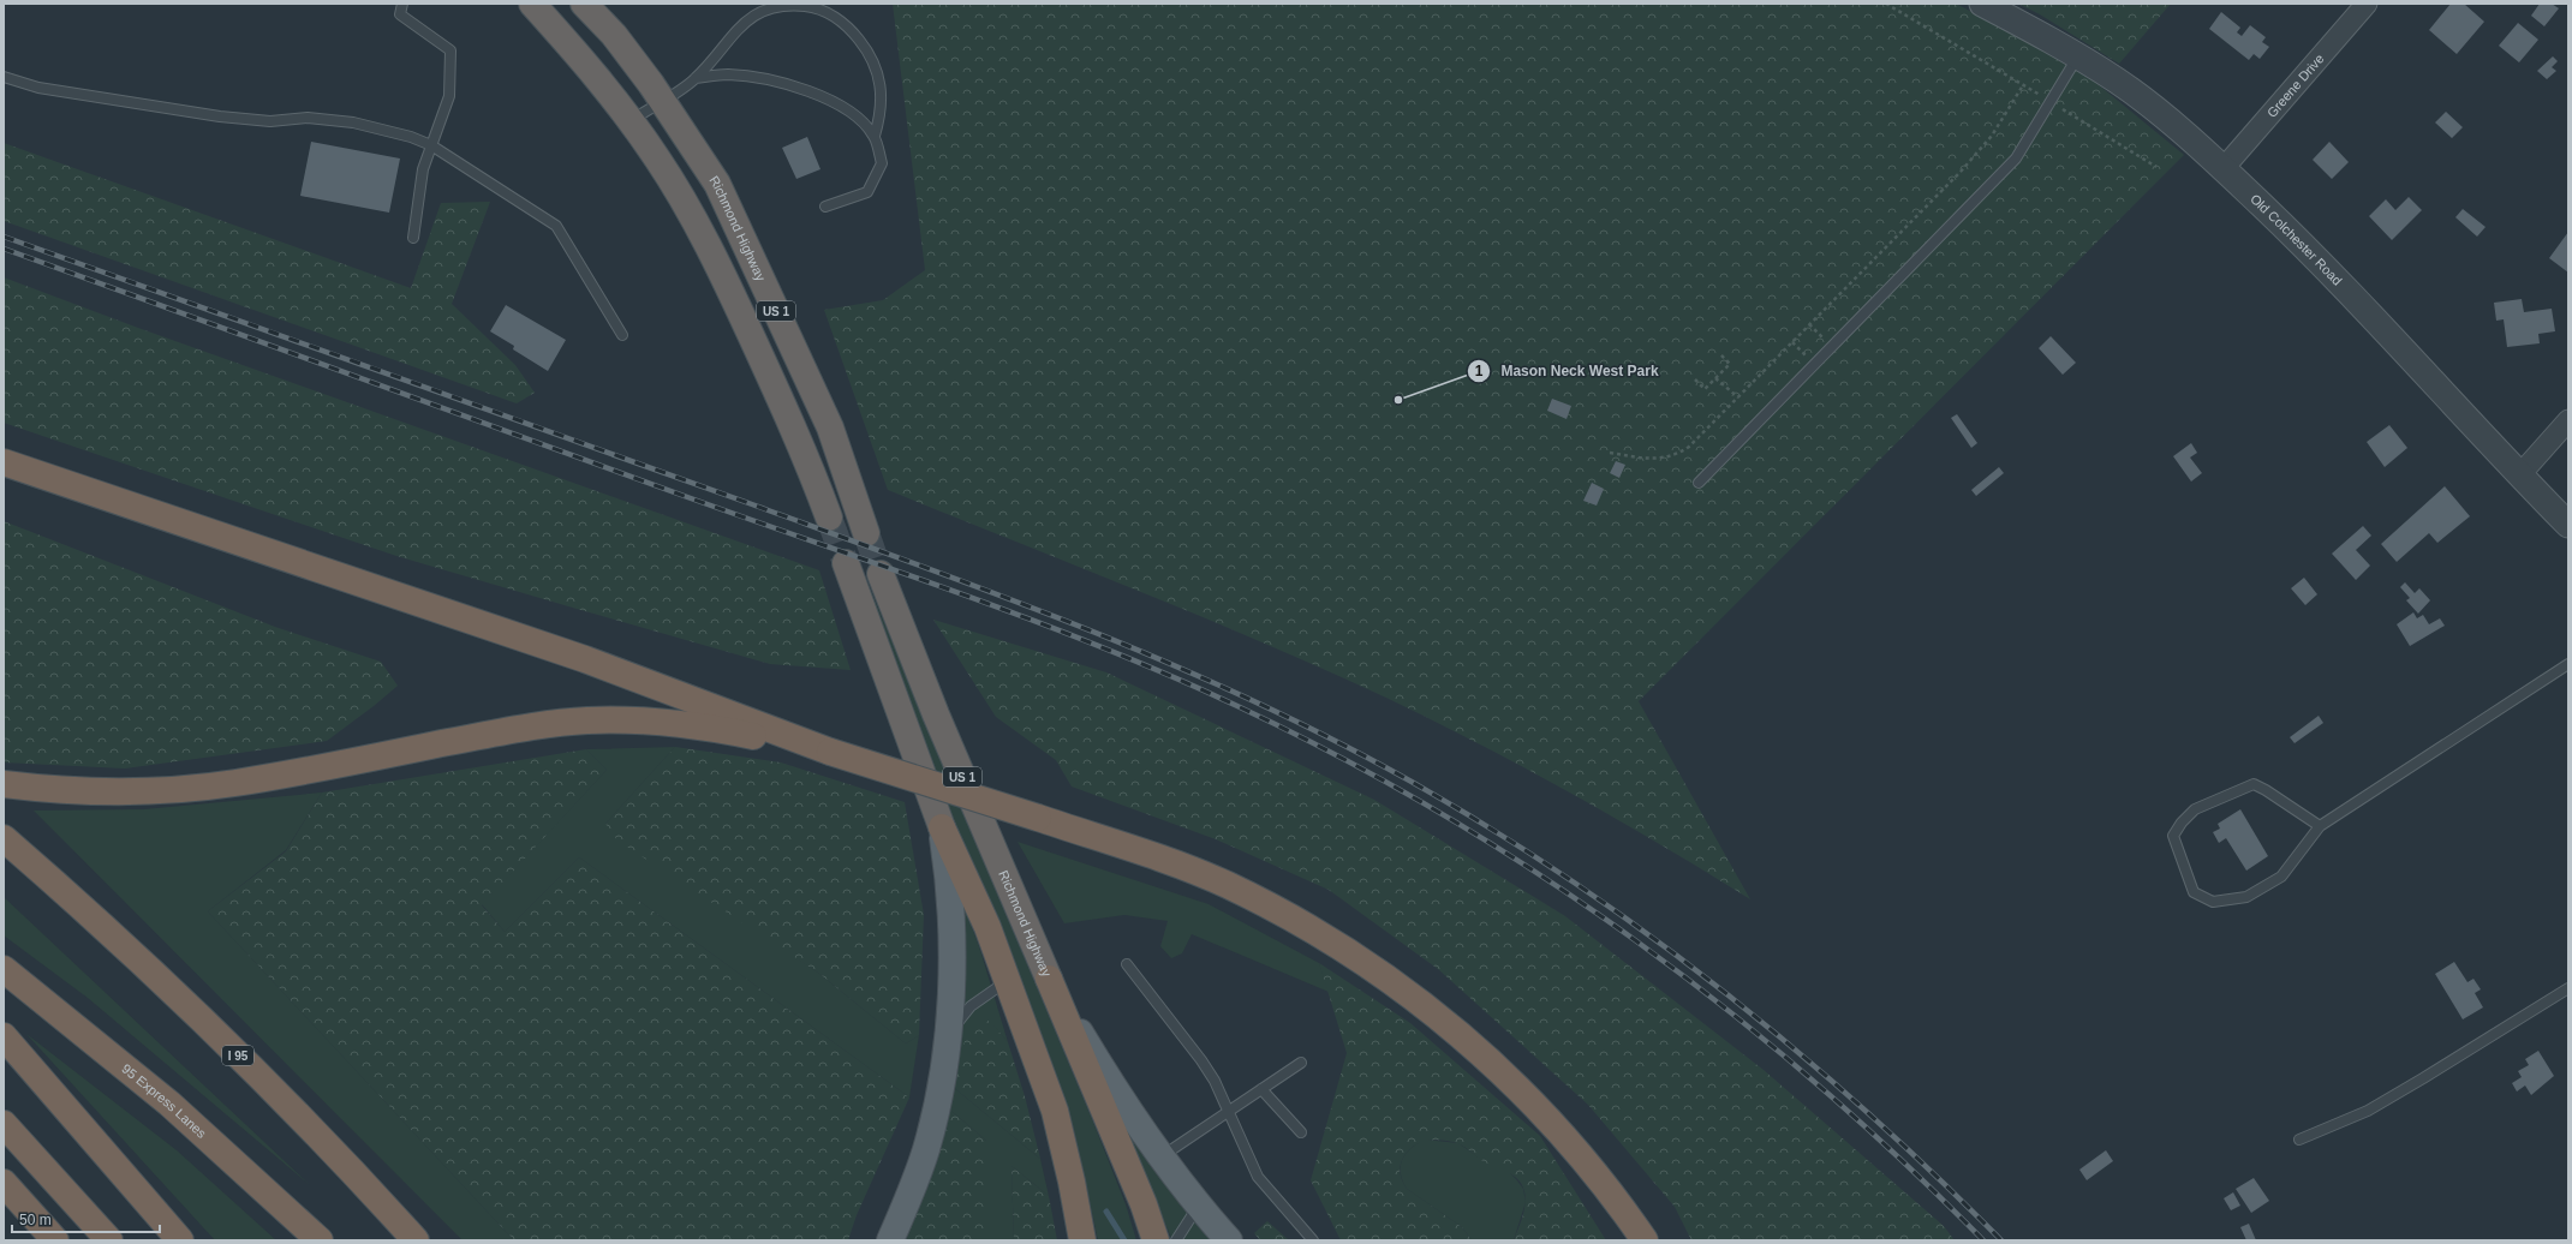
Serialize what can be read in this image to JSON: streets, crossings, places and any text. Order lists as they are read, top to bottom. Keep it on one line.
{"streets":{"highway":["Richmond Highway","US 1","I 95","95 Express Lanes"],"street":["Greene Drive","Old Colchester Road"]},"crossings":[["Greene Drive","Old Colchester Road"]],"places":["Mason Neck West Park"],"scale_bar":"50 m"}
